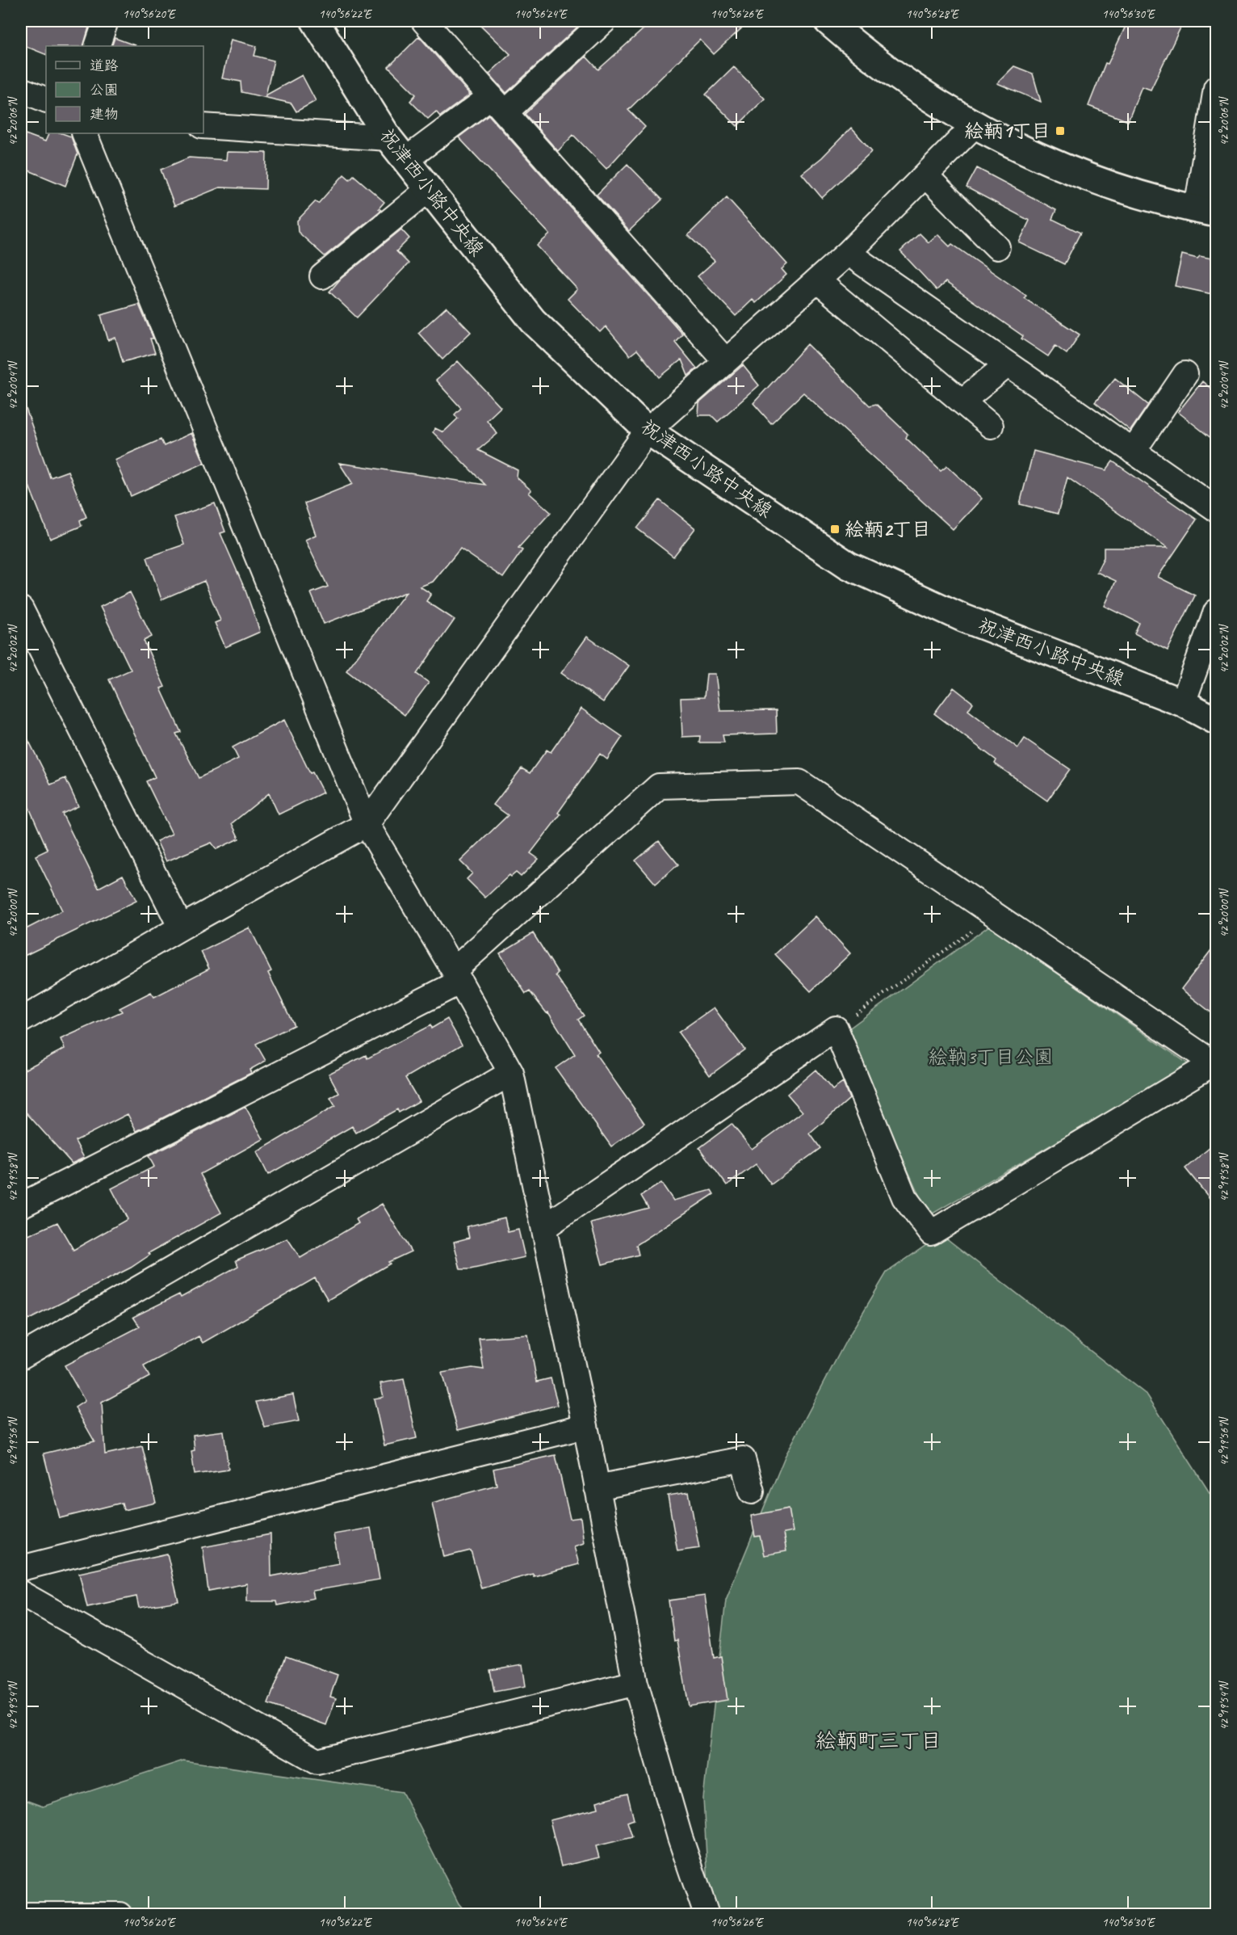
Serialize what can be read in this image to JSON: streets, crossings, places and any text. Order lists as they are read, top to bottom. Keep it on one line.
{"streets":{"main road":["祝津西小路中央線"]},"districts":["絵鞆町三丁目"],"parks":["絵靹3丁目公園"],"places":{"transit":["絵鞆1丁目","絵鞆2丁目"]},"legend":["道路","公園","建物"],"coordinates":["140°56'20\"E","140°56'22\"E","140°56'24\"E","140°56'26\"E","140°56'28\"E","140°56'30\"E","42°20'06\"N","42°20'04\"N","42°20'02\"N","42°20'00\"N","42°19'58\"N","42°19'56\"N","42°19'54\"N"]}
